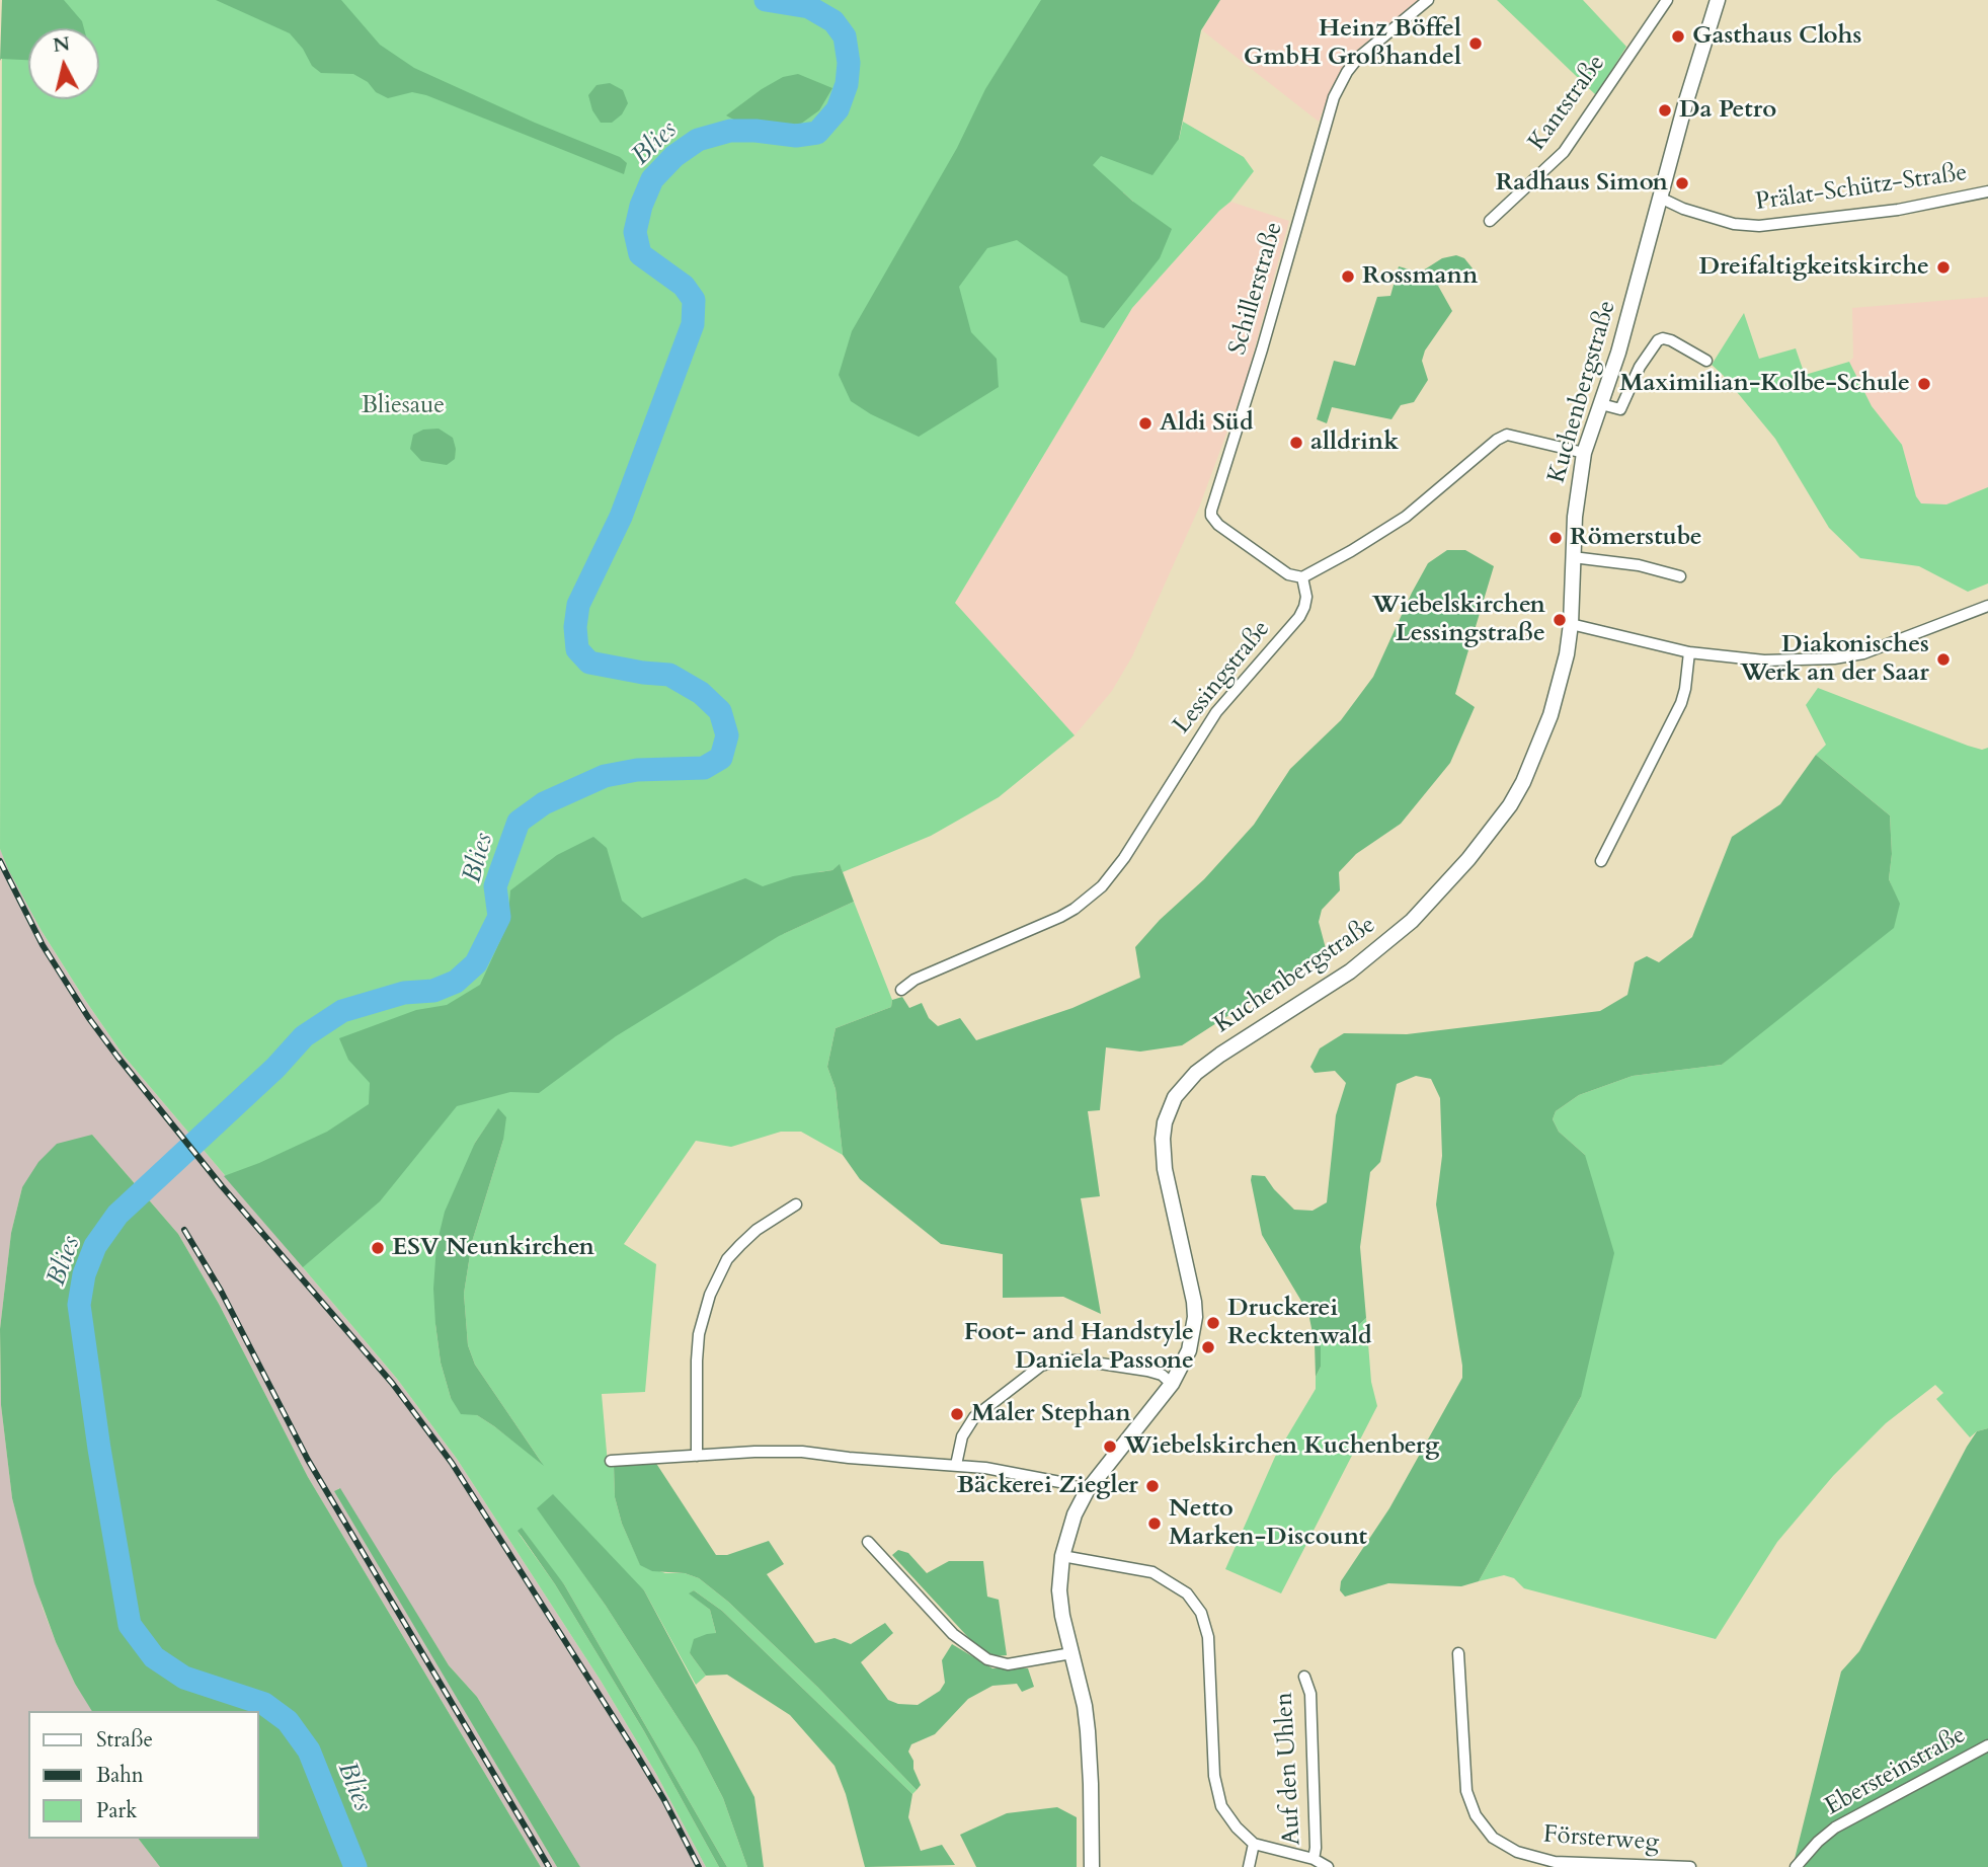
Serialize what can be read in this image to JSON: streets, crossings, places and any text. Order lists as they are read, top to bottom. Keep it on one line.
{"streets":{"main road":["Kuchenbergstraße"],"street":["Kantstraße","Prälat-Schütz-Straße","Schillerstraße","Lessingstraße","Auf den Uhlen","Ebersteinstraße","Försterweg"]},"crossings":[["Prälat-Schütz-Straße","Kuchenbergstraße"],["Schillerstraße","Lessingstraße"],["Kuchenbergstraße","Auf den Uhlen"]],"water":["Blies"],"parks":["Bliesaue"],"places":["Gasthaus Clohs","Heinz Böffel GmbH Großhandel","Da Petro","Radhaus Simon","Dreifaltigkeitskirche","Rossmann","Maximilian-Kolbe-Schule","Aldi Süd","alldrink","Römerstube","Wiebelskirchen Lessingstraße","Diakonisches Werk an der Saar","ESV Neunkirchen","Druckerei Recktenwald","Foot- and Handstyle Daniela Passone","Maler Stephan","Wiebelskirchen Kuchenberg","Bäckerei Ziegler","Netto Marken-Discount"],"legend":["Straße","Bahn","Park"],"north":"top"}
